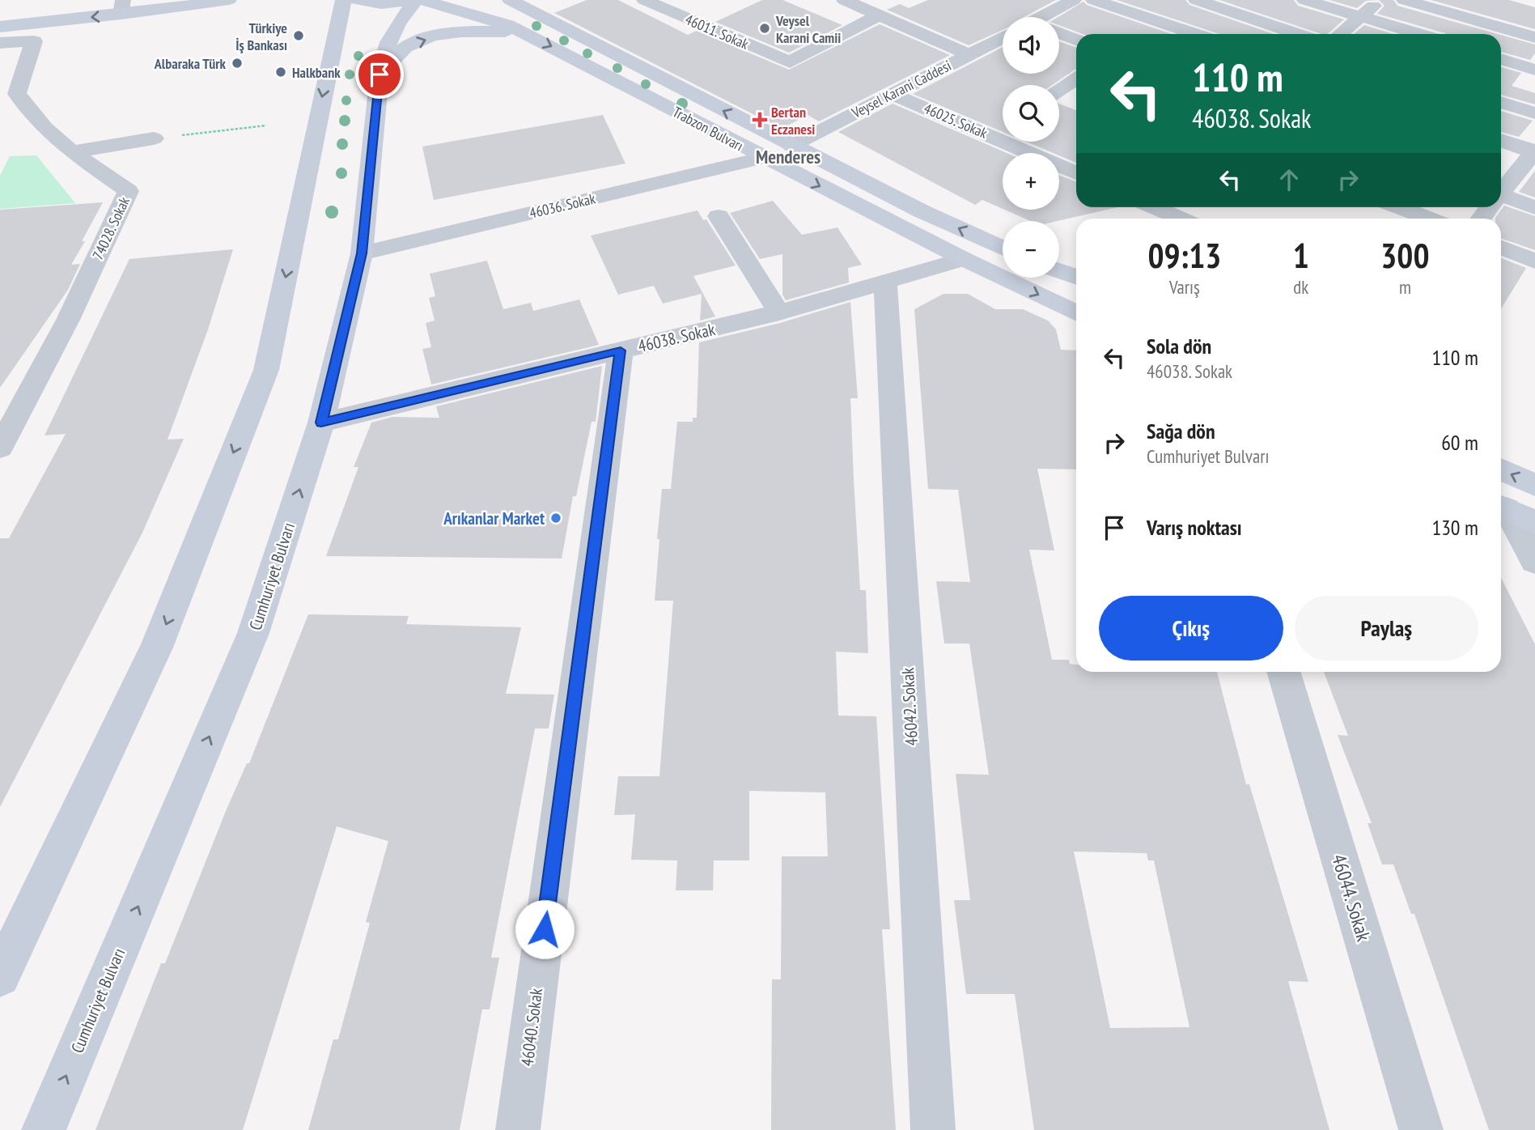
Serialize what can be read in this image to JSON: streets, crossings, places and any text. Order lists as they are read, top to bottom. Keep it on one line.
{"streets":{"main road":["Trabzon Bulvarı","Cumhuriyet Bulvarı"],"street":["46011. Sokak","Veysel Karani Caddesi","46025. Sokak","46036. Sokak","74028. Sokak","46038. Sokak","46042. Sokak","46044. Sokak","46040. Sokak"]},"crossings":[["Veysel Karani Caddesi","46025. Sokak"],["Veysel Karani Caddesi","Trabzon Bulvarı"],["Trabzon Bulvarı","46036. Sokak"],["Trabzon Bulvarı","46038. Sokak"],["46036. Sokak","Cumhuriyet Bulvarı"],["46038. Sokak","Cumhuriyet Bulvarı"],["46038. Sokak","46042. Sokak"],["46038. Sokak","46040. Sokak"]],"districts":["Menderes"],"places":{"other":["Veysel Karani Camii","Türkiye İş Bankası","Albaraka Türk","Halkbank","Arıkanlar Market"],"health":["Bertan Eczanesi"]},"page":{"map_buttons":["+","−"],"turn":["110 m","46038. Sokak"],"eta":["09:13","Varış","1","dk","300","m"],"list":[{"name":"Sola dön","note":"46038. Sokak","value":"110 m"},{"name":"Sağa dön","note":"Cumhuriyet Bulvarı","value":"60 m"},{"name":"Varış noktası","value":"130 m"}],"buttons":["Çıkış","Paylaş"]}}
